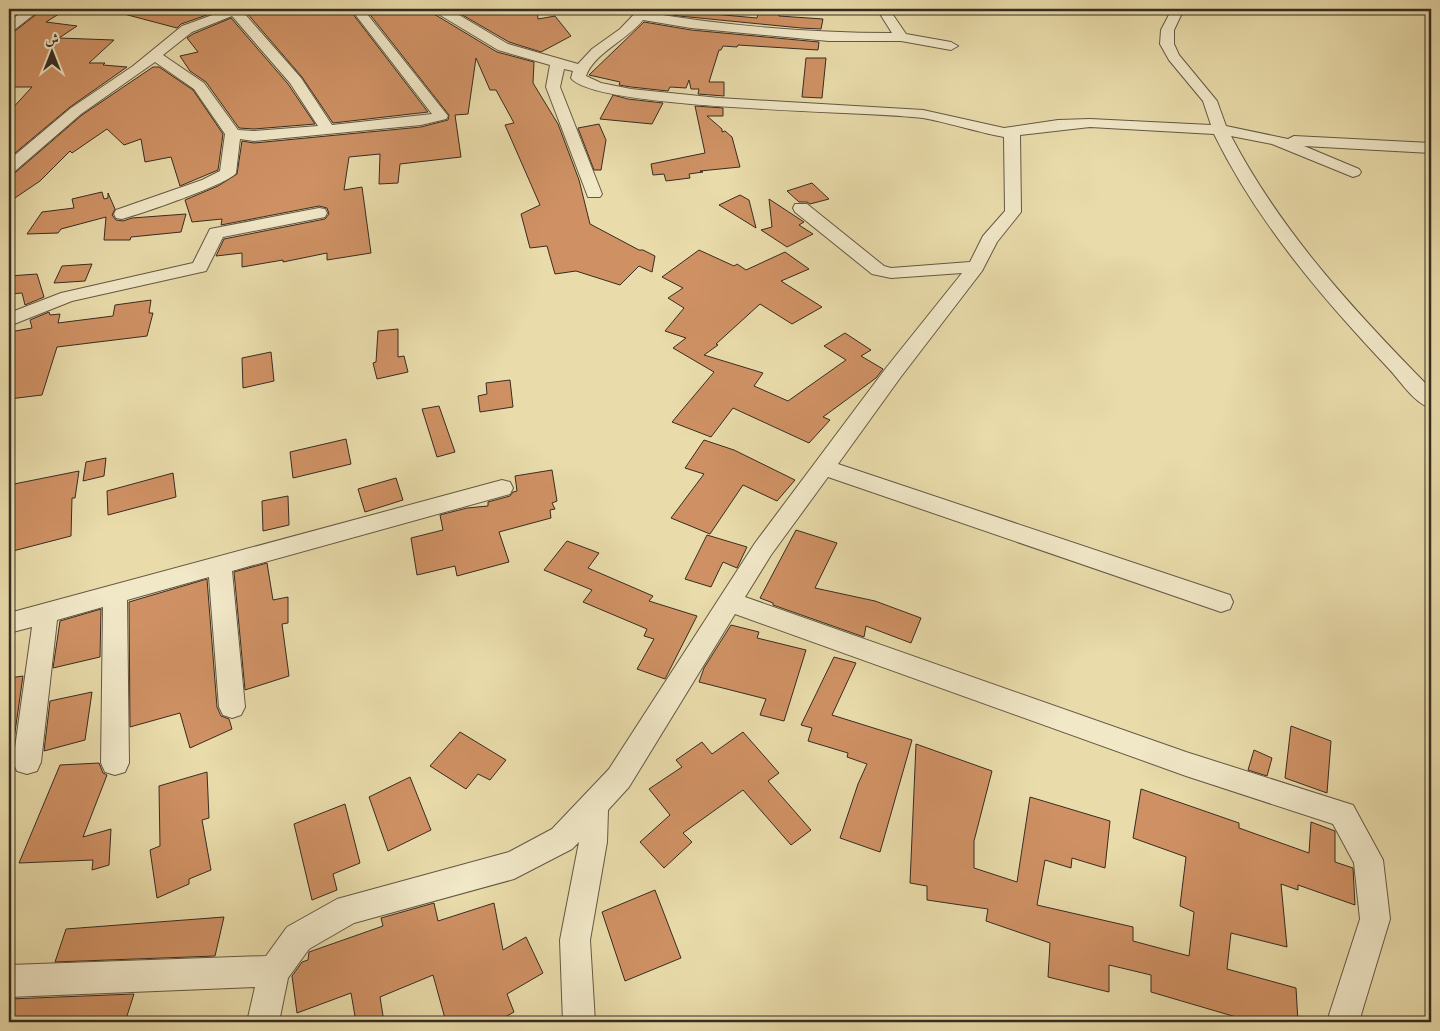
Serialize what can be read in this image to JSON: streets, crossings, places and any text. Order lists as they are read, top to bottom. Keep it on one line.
{"north":"top"}
